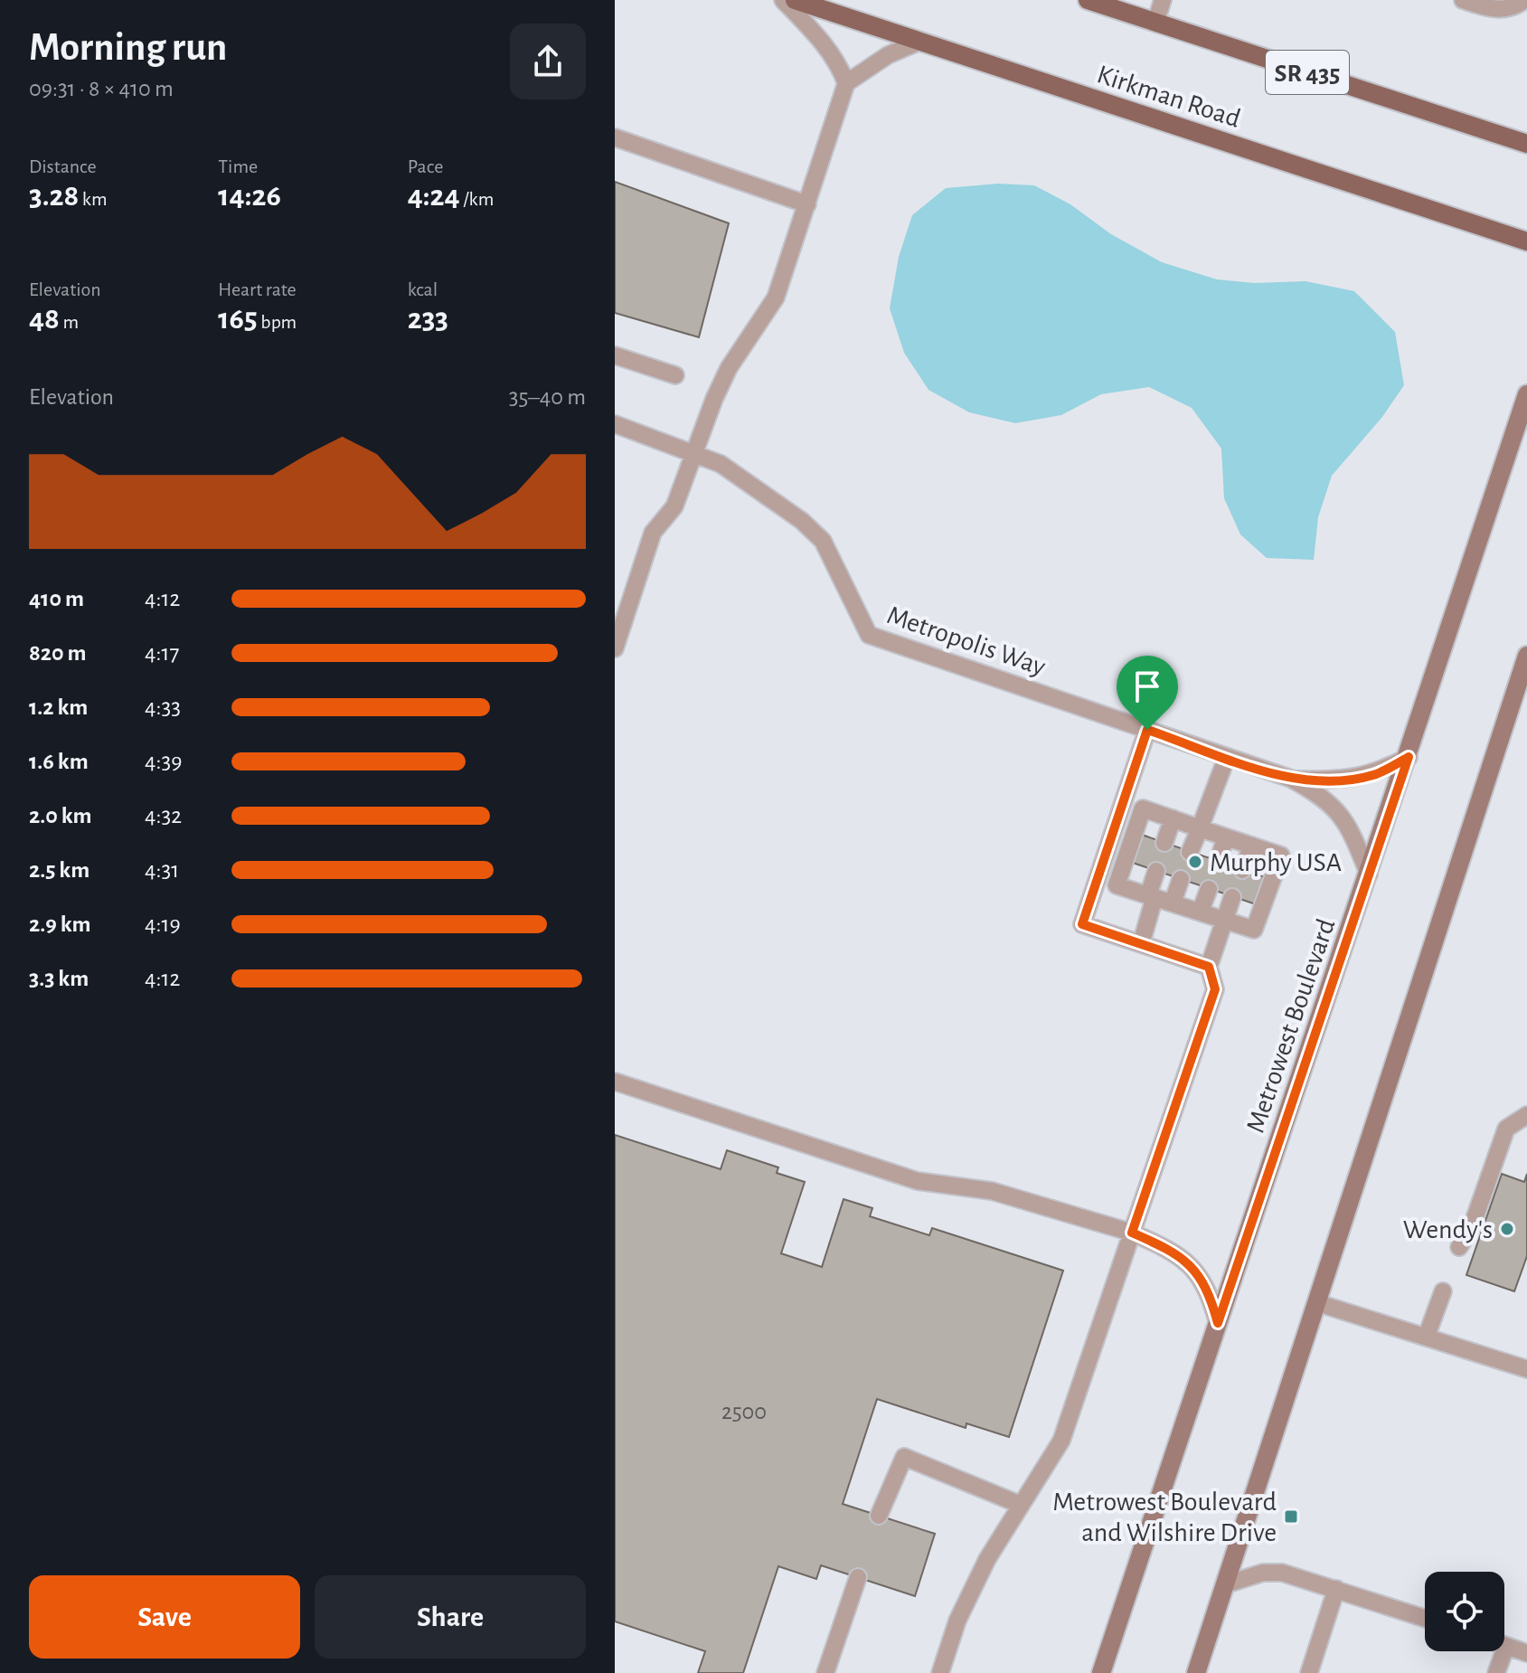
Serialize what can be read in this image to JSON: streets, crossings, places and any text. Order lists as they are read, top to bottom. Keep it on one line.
{"streets":{"main road":["SR 435","Kirkman Road"],"street":["Metrowest Boulevard"],"lane":["Metropolis Way"]},"places":{"other":["Murphy USA","Wendy's"],"transit":["Metrowest Boulevard and Wilshire Drive"]},"house_numbers":["2500"],"page":{"heading":["Morning run","09:31 · 8 × 410 m"],"stats":[["Distance","3.28 km"],["Time","14:26"],["Pace","4:24 /km"],["Elevation","48 m"],["Heart rate","165 bpm"],["kcal","233"]],"chart":["Elevation","35–40 m"],"list":[{"name":"410 m","note":"4:12"},{"name":"820 m","note":"4:17"},{"name":"1.2 km","note":"4:33"},{"name":"1.6 km","note":"4:39"},{"name":"2.0 km","note":"4:32"},{"name":"2.5 km","note":"4:31"},{"name":"2.9 km","note":"4:19"},{"name":"3.3 km","note":"4:12"}],"buttons":["Save","Share"]}}
